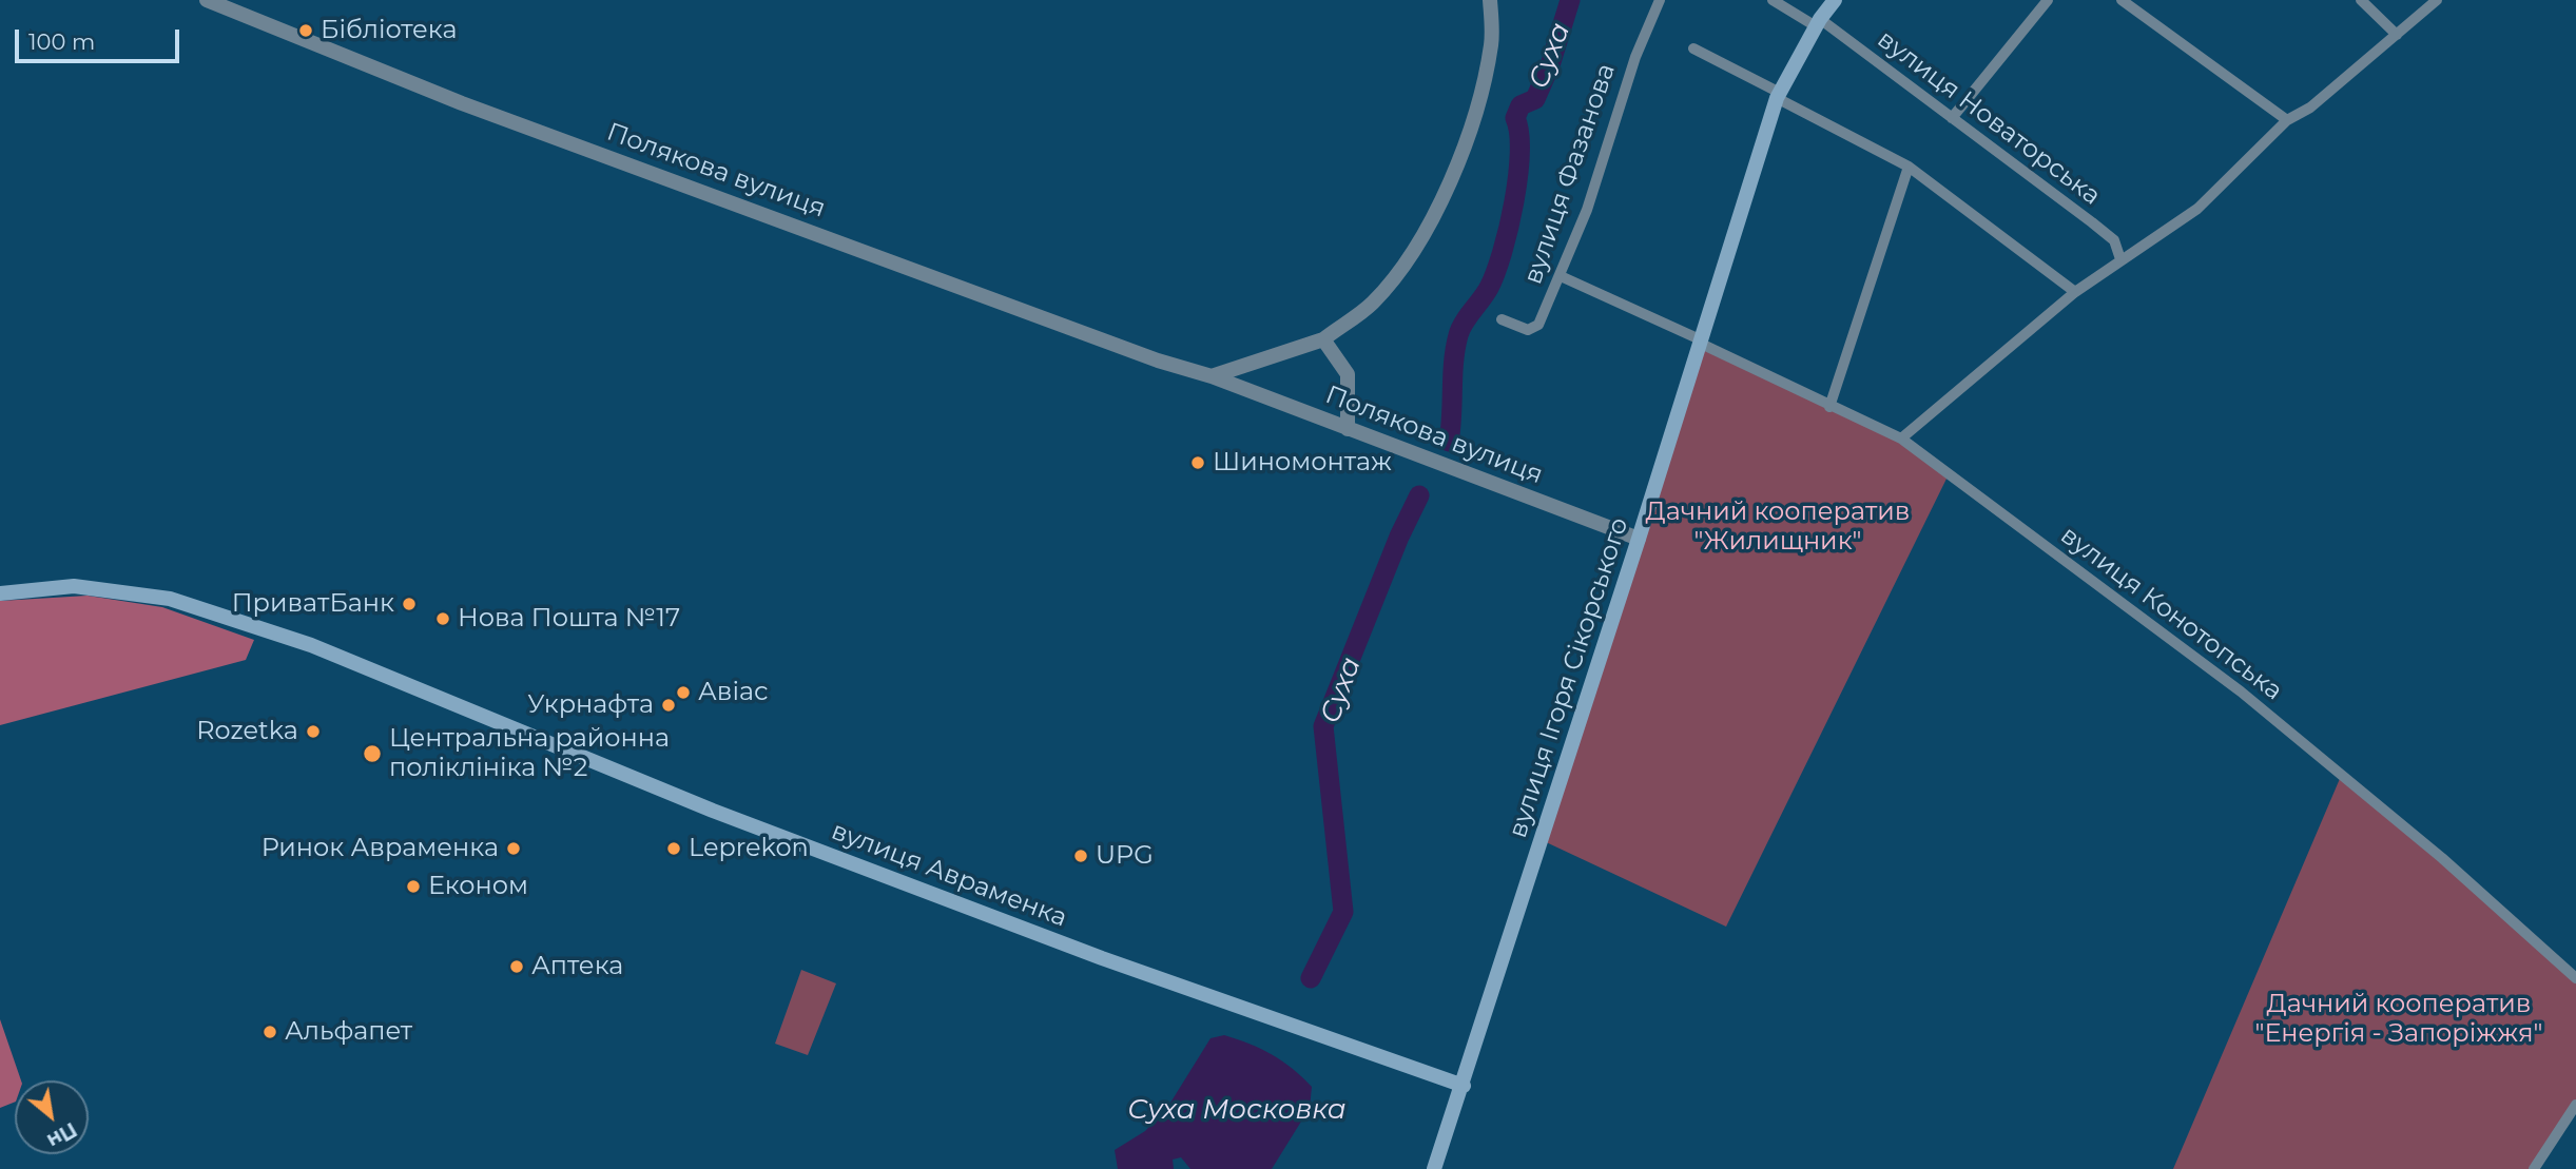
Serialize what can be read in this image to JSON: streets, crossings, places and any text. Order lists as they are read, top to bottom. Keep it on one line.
{"streets":{"main road":["вулиця Ігоря Сікорського","вулиця Авраменка"],"street":["вулиця Новаторська","Полякова вулиця","вулиця Фазанова","вулиця Конотопська"]},"crossings":[["вулиця Новаторська","вулиця Ігоря Сікорського"],["Полякова вулиця","вулиця Ігоря Сікорського"],["вулиця Фазанова","вулиця Конотопська"],["вулиця Конотопська","вулиця Ігоря Сікорського"],["вулиця Ігоря Сікорського","вулиця Авраменка"]],"water":["Суха","Суха Московка"],"parks":["Дачний кооператив \"Жилищник\"","Дачний кооператив \"Енергія - Запоріжжя\""],"places":["Бібліотека","Шиномонтаж","ПриватБанк","Нова Пошта №17","Авіас","Укрнафта","Rozetka","Центральна районна поліклініка №2","Ринок Авраменка","Leprekon","UPG","Економ","Аптека","Альфапет"],"scale_bar":"100 m","north":"bottom right"}
